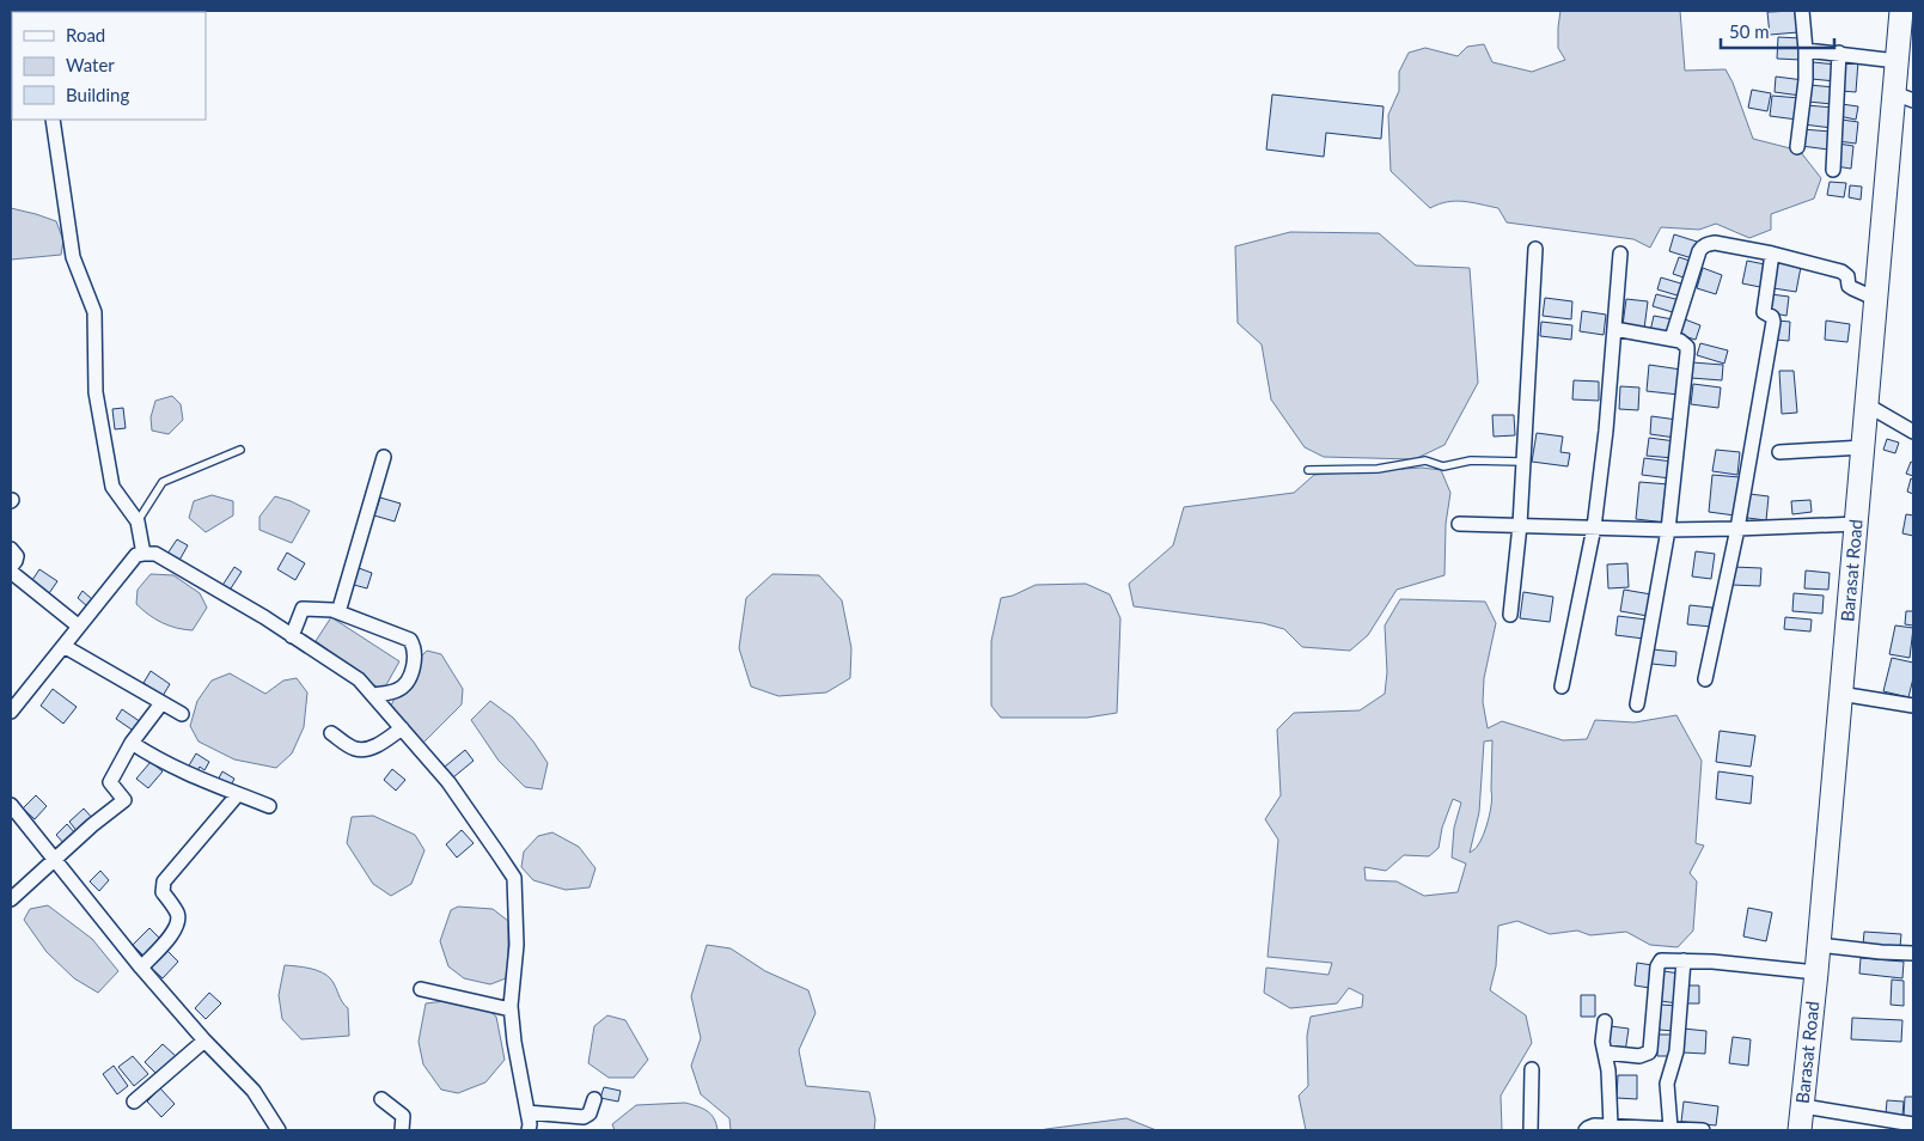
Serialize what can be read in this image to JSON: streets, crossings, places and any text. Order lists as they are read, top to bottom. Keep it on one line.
{"streets":{"main road":["Barasat Road"]},"legend":["Road","Water","Building"],"scale_bar":"50 m"}
